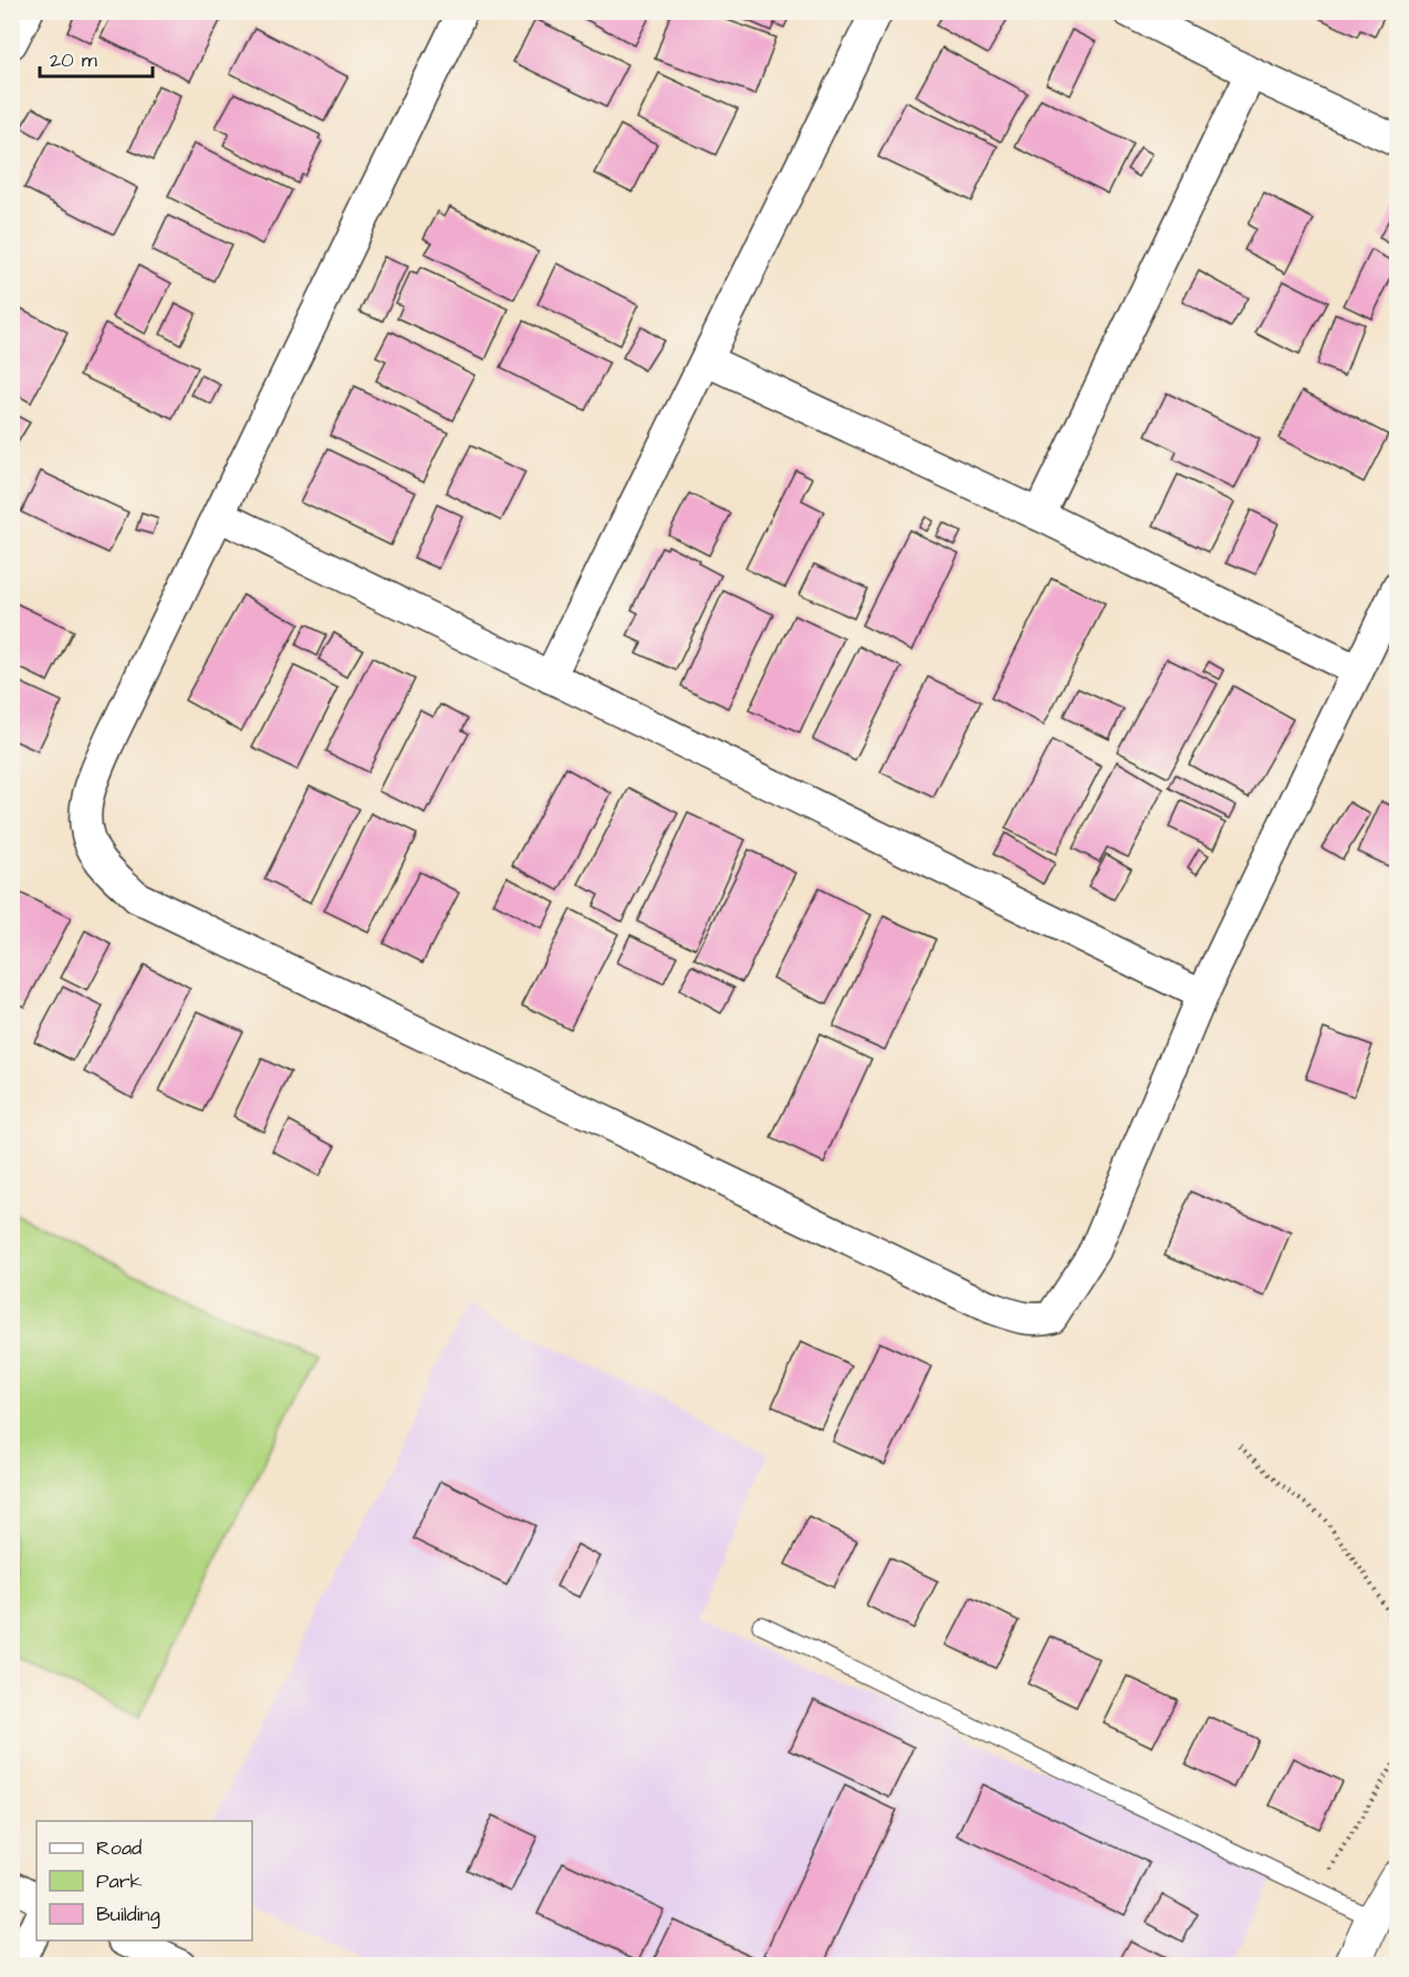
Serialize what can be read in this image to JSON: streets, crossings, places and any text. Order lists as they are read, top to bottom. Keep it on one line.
{"legend":["Road","Park","Building"],"scale_bar":"20 m"}
